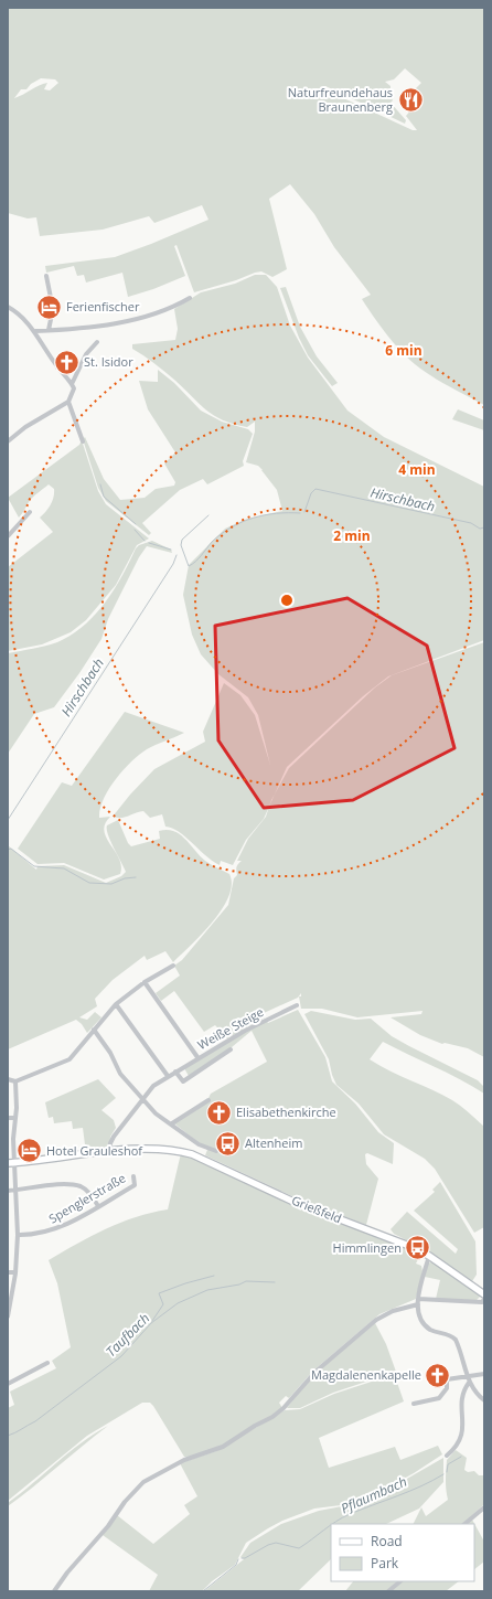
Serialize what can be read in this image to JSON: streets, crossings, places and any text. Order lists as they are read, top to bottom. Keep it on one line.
{"streets":{"main road":["Grießfeld"],"street":["Weiße Steige","Spenglerstraße"]},"crossings":[["Weiße Steige","Grießfeld"]],"water":["Hirschbach","Taufbach","Pflaumbach"],"places":{"restaurant":["Naturfreundehaus Braunenberg"],"hotel":["Ferienfischer","Hotel Grauleshof"],"church":["St. Isidor","Elisabethenkirche","Magdalenenkapelle"],"bus stop":["Altenheim","Himmlingen"]},"legend":["Road","Park"],"rings":["6 min","4 min","2 min"]}
